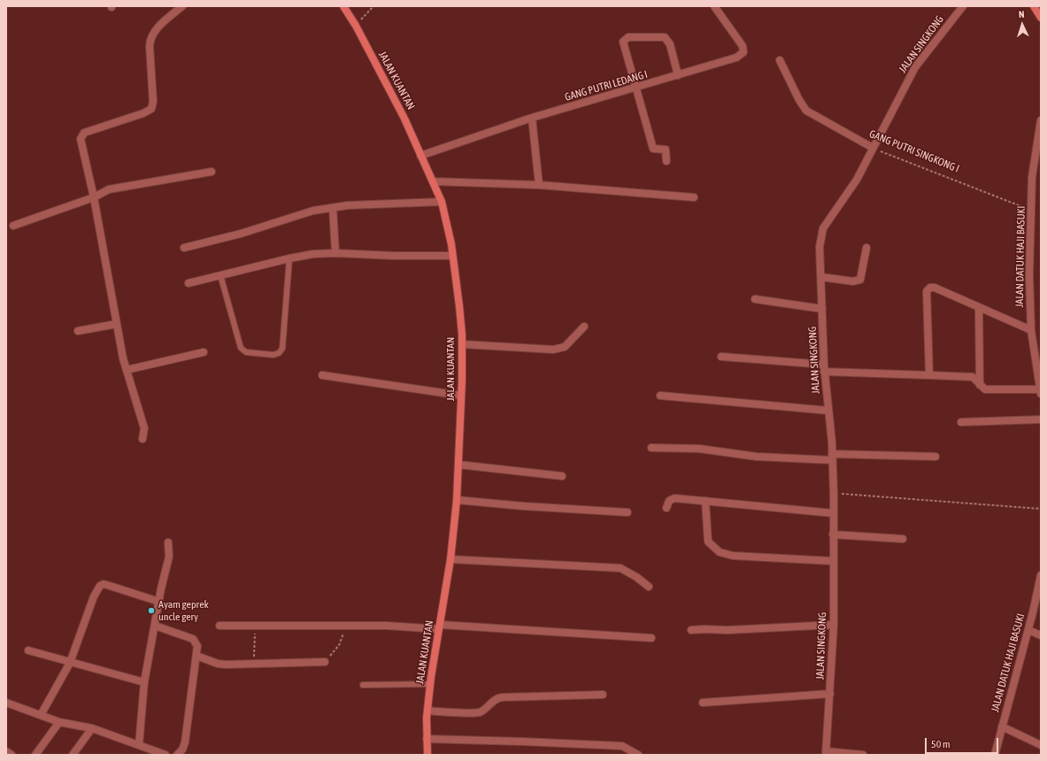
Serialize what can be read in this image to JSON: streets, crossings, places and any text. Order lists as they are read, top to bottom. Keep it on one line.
{"streets":{"street":["JALAN SINGKONG","JALAN KUANTAN","GANG PUTRI LEDANG I","GANG PUTRI SINGKONG I","JALAN DATUK HAJI BASUKI"]},"crossings":[["JALAN SINGKONG","GANG PUTRI SINGKONG I"],["JALAN KUANTAN","GANG PUTRI LEDANG I"],["GANG PUTRI SINGKONG I","JALAN DATUK HAJI BASUKI"]],"places":["Ayam geprek uncle gery"],"scale_bar":"50 m","north":"top"}
